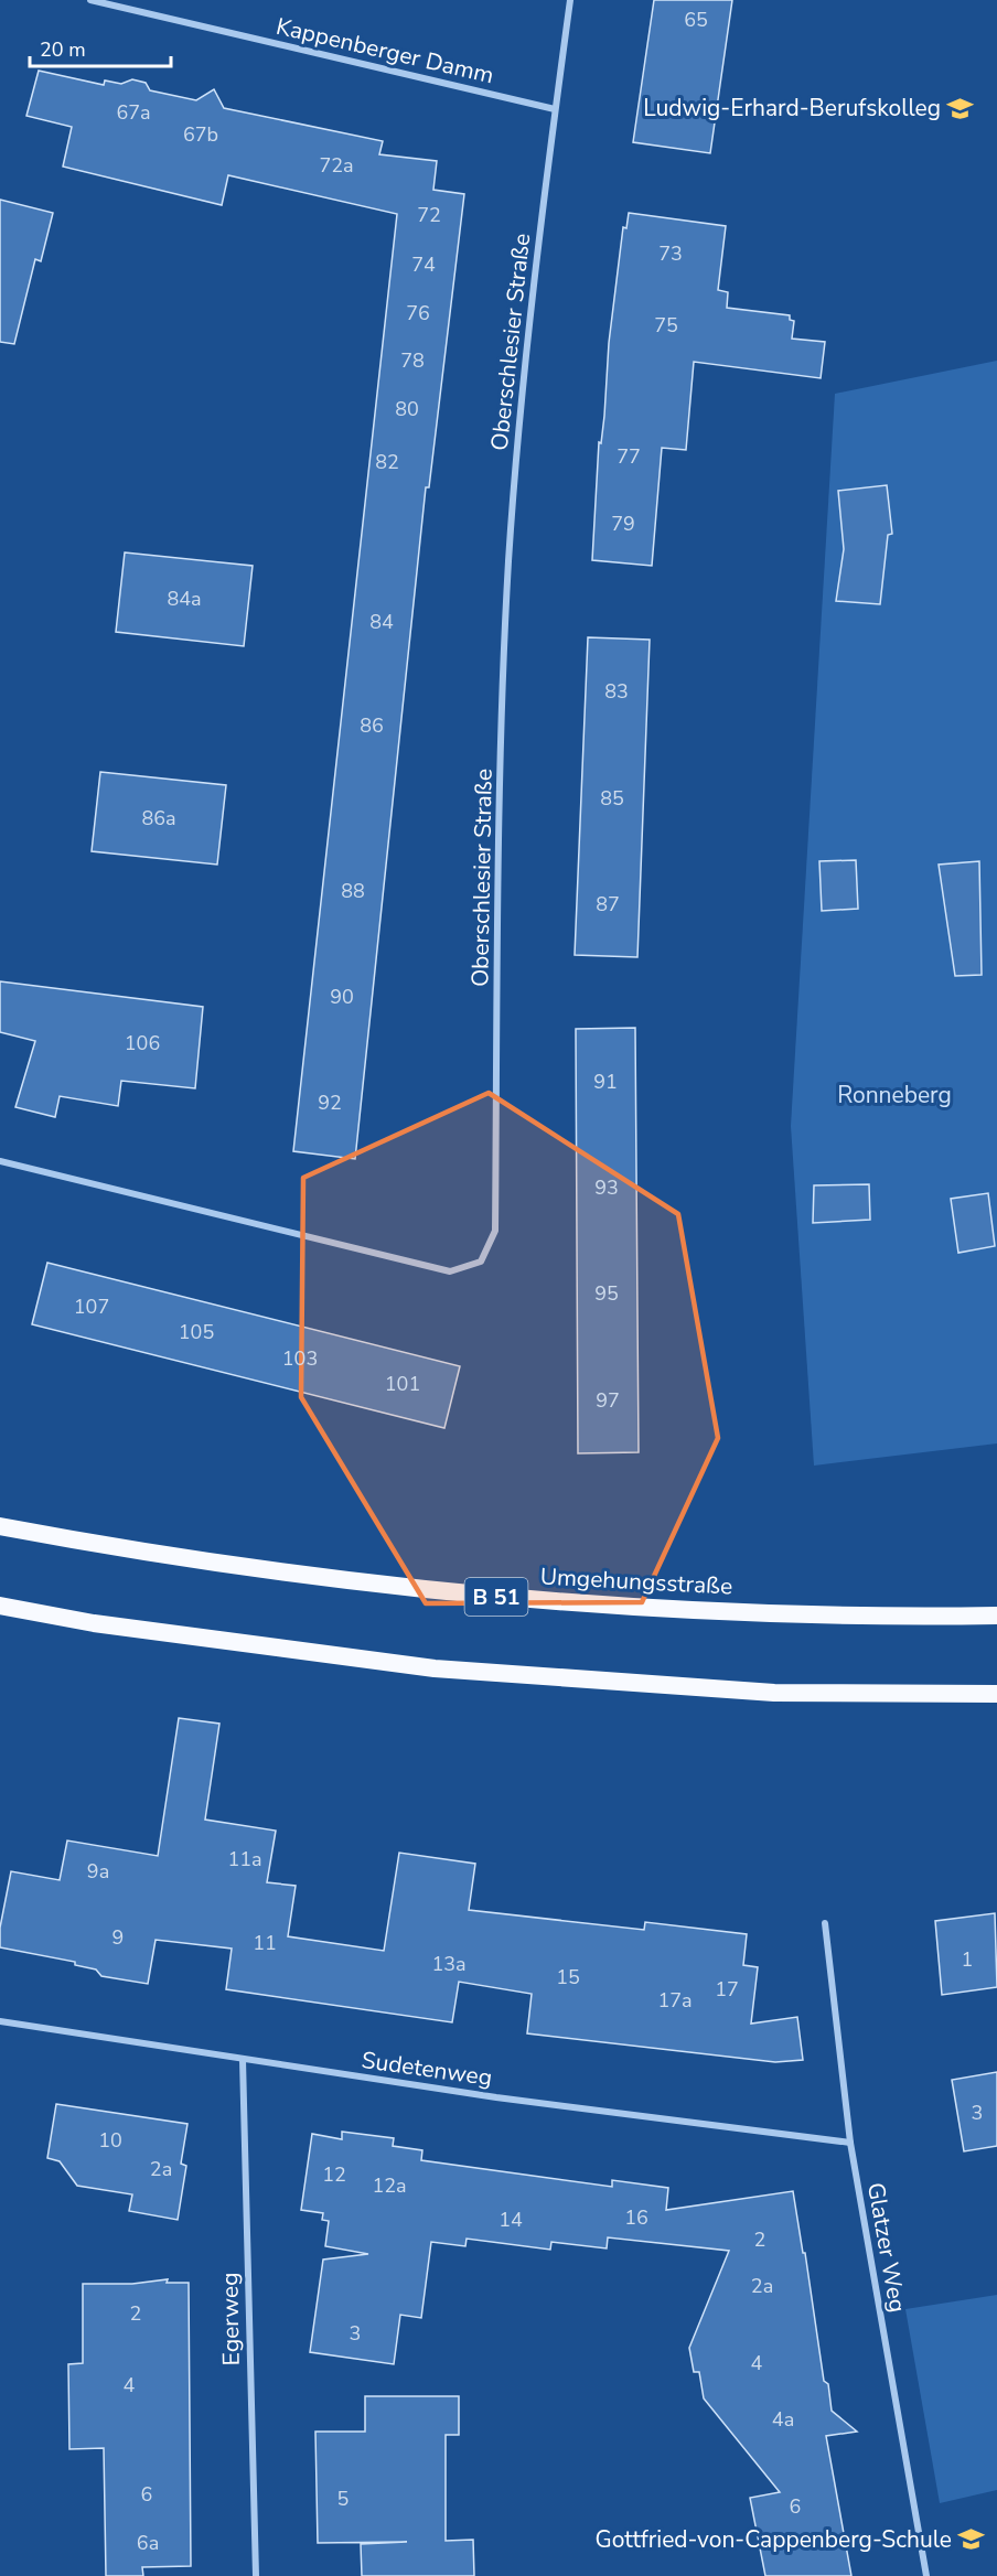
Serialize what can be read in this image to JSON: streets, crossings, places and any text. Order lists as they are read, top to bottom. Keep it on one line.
{"streets":{"highway":["Umgehungsstraße","B 51"],"street":["Kappenberger Damm","Oberschlesier Straße","Sudetenweg","Glatzer Weg","Egerweg"]},"crossings":[["Kappenberger Damm","Oberschlesier Straße"],["Sudetenweg","Glatzer Weg"],["Sudetenweg","Egerweg"]],"parks":["Ronneberg"],"places":{"school or university":["Ludwig-Erhard-Berufskolleg","Gottfried-von-Cappenberg-Schule"]},"house_numbers":["65","67a","67b","72a","72","73","74","76","75","78","80","77","82","79","84a","84","83","86","85","86a","88","87","90","106","91","92","93","95","107","105","103","101","97","11a","9a","9","11","1","13a","15","17","17a","3","10","2a","12","12a","16","14","2","2a","2","3","4","4","4a","6","5","6","6a"],"scale_bar":"20 m"}
